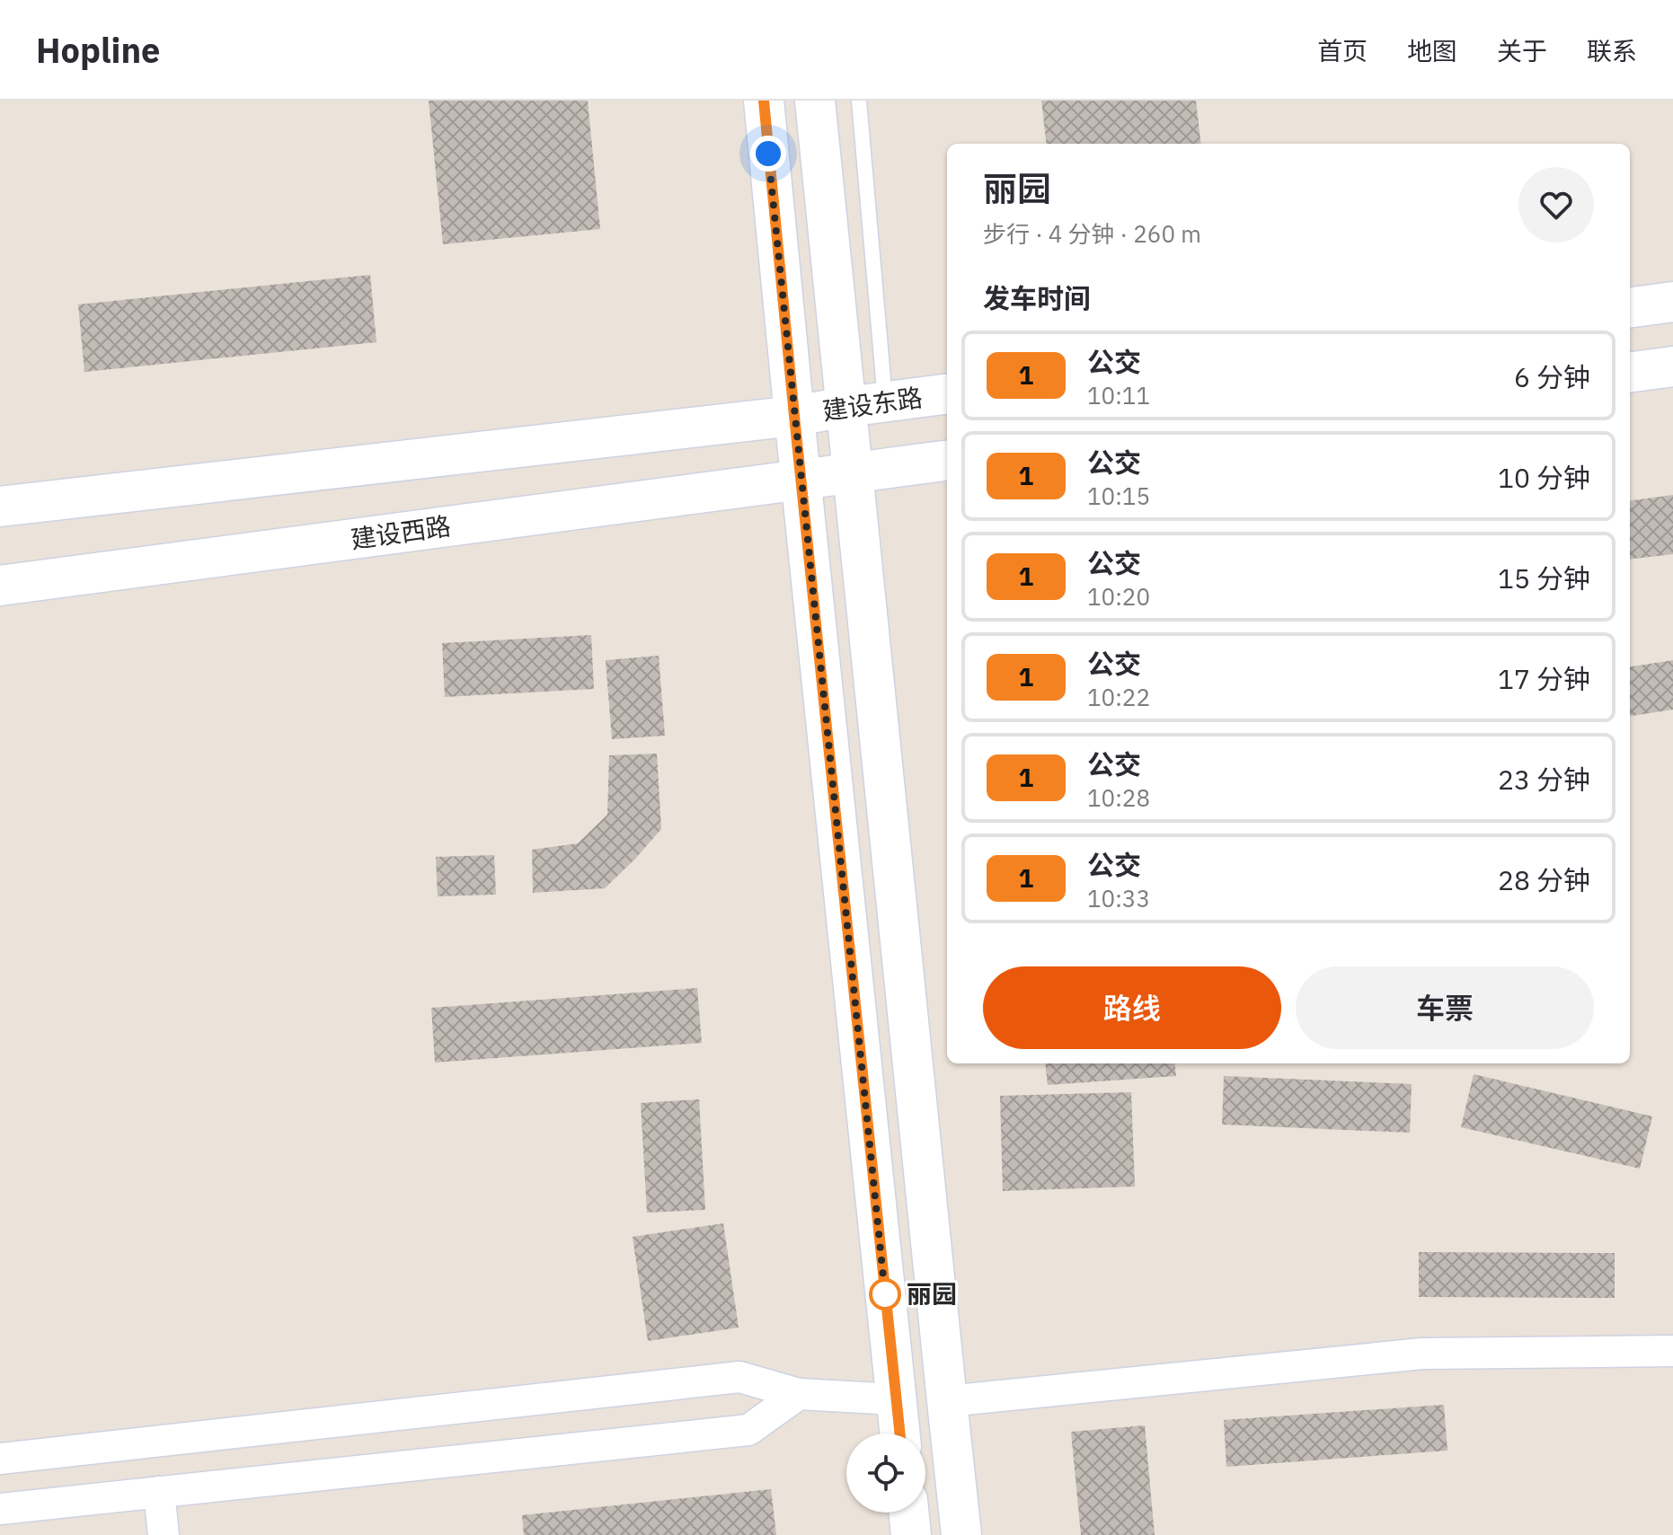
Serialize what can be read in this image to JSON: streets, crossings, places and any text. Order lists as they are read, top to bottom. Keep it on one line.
{"streets":{"main road":["建设东路","建设西路"]},"places":["丽园"],"lines":["bus line 1"],"page":{"header":"Hopline","nav":["首页","地图","关于","联系"],"heading":[["丽园","步行 · 4 分钟 · 260 m"],"发车时间"],"list":[{"mark":"1","name":"公交","note":"10:11","value":"6 分钟"},{"mark":"1","name":"公交","note":"10:15","value":"10 分钟"},{"mark":"1","name":"公交","note":"10:20","value":"15 分钟"},{"mark":"1","name":"公交","note":"10:22","value":"17 分钟"},{"mark":"1","name":"公交","note":"10:28","value":"23 分钟"},{"mark":"1","name":"公交","note":"10:33","value":"28 分钟"}],"buttons":["路线","车票"]}}
